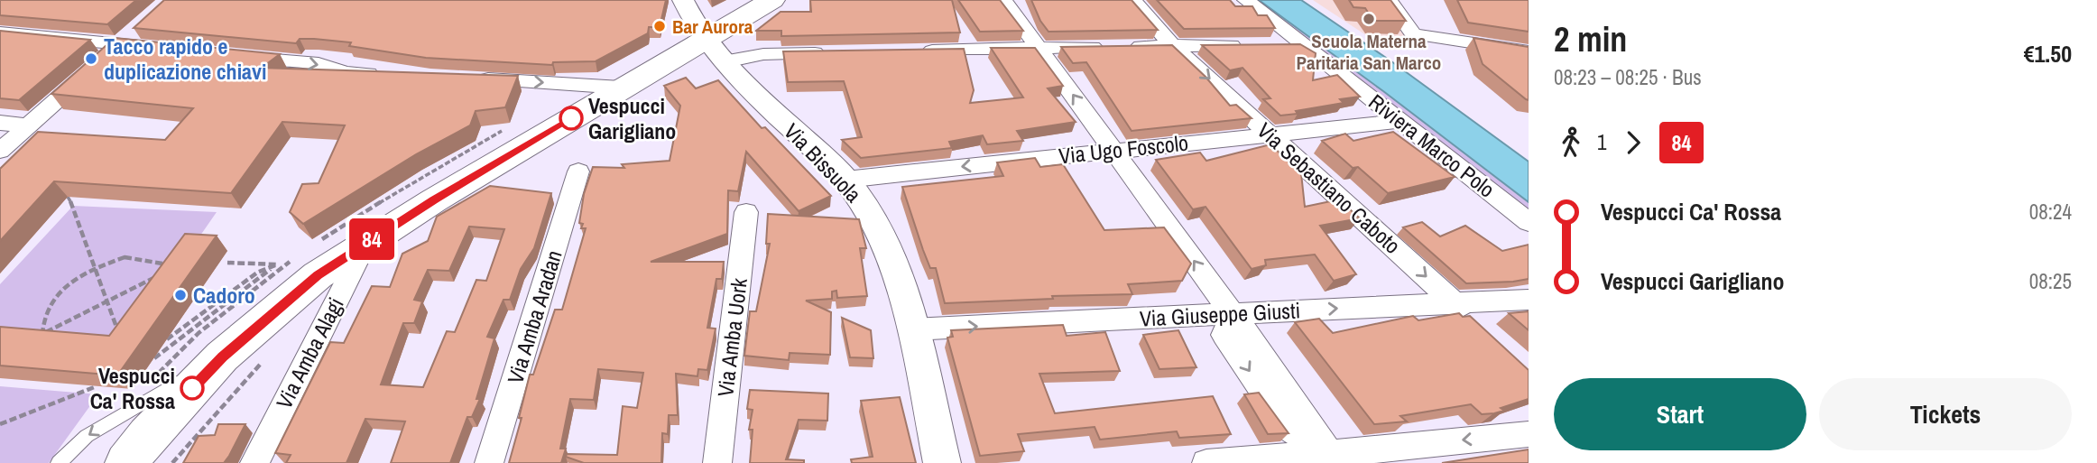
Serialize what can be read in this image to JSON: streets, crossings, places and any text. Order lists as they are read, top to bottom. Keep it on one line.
{"streets":{"street":["Riviera Marco Polo","Via Ugo Foscolo","Via Bissuola","Via Sebastiano Caboto","Via Giuseppe Giusti","Via Amba Aradan","Via Amba Uork","Via Amba Alagi"]},"crossings":[["Riviera Marco Polo","Via Ugo Foscolo"],["Via Ugo Foscolo","Via Bissuola"],["Via Ugo Foscolo","Via Sebastiano Caboto"],["Via Bissuola","Via Giuseppe Giusti"],["Via Sebastiano Caboto","Via Giuseppe Giusti"]],"places":["Scuola Materna Paritaria San Marco","Bar Aurora","Tacco rapido e duplicazione chiavi","Vespucci Garigliano","Cadoro","Vespucci Ca' Rossa"],"lines":["bus line 84"],"page":{"on_map":"84","heading":["2 min","08:23 – 08:25 · Bus","€1.50"],"legs":["1","84"],"list":[{"name":"Vespucci Ca' Rossa","value":"08:24"},{"name":"Vespucci Garigliano","value":"08:25"}],"buttons":["Start","Tickets"]}}
